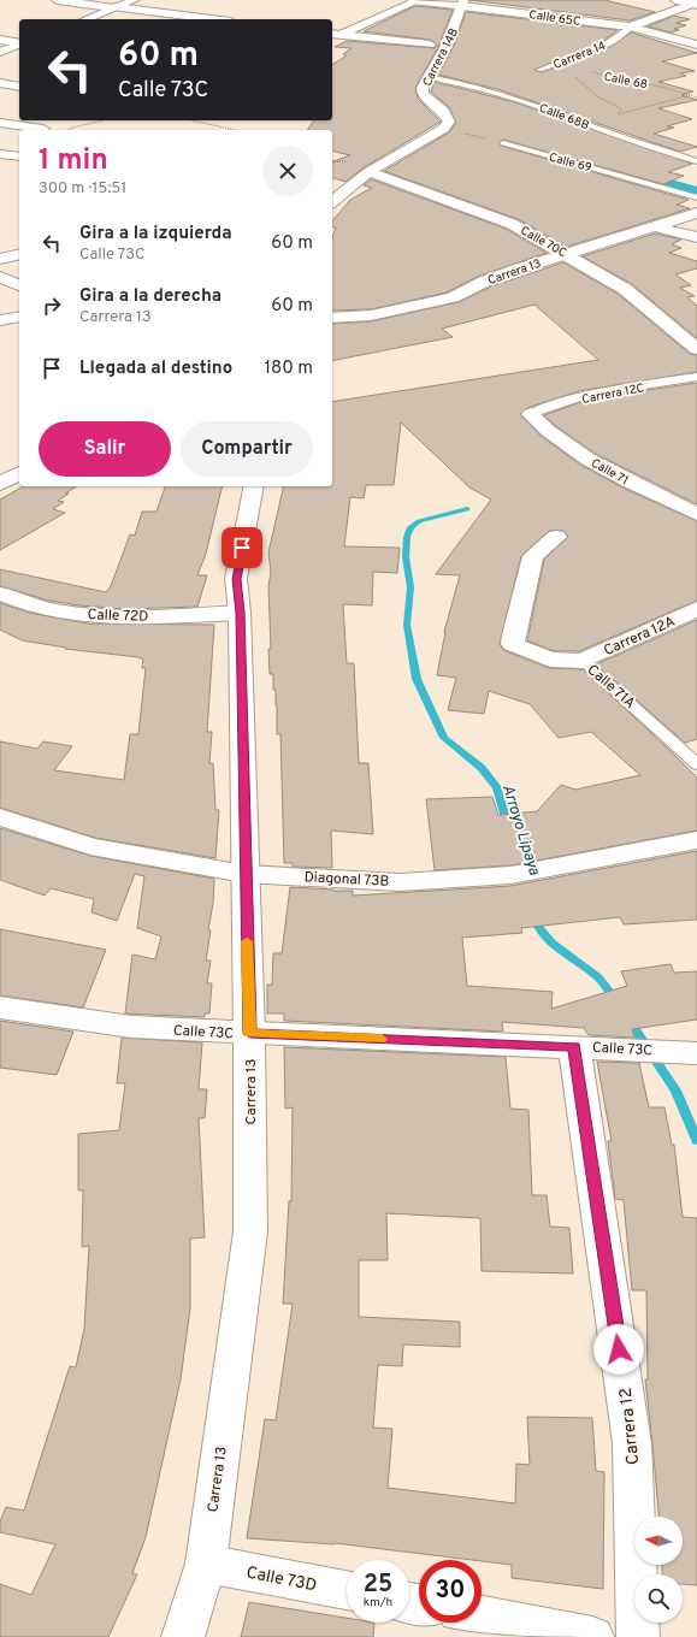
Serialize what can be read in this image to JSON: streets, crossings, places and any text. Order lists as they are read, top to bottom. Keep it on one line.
{"streets":{"street":["Calle 65C","Carrera 14","Carrera 14B","Calle 70C","Carrera 13","Calle 71","Calle 72D","Carrera 12A","Calle 71A","Diagonal 73B","Calle 73C","Carrera 12","Calle 73D"],"lane":["Calle 68B","Calle 69","Carrera 12C"],"path":["Calle 68"]},"crossings":[["Calle 65C","Carrera 14"],["Calle 65C","Carrera 14B"],["Carrera 14","Calle 68"],["Carrera 14B","Calle 68B"],["Calle 70C","Carrera 13"],["Carrera 13","Calle 72D"],["Carrera 13","Diagonal 73B"],["Carrera 13","Calle 73C"],["Carrera 13","Calle 73D"],["Carrera 12C","Calle 71"],["Carrera 12A","Calle 71A"],["Calle 73C","Carrera 12"]],"water":["Arroyo Lipaya"],"north":"left","page":{"turn":["60 m","Calle 73C"],"heading":["1 min","300 m · 15:51"],"list":[{"name":"Gira a la izquierda","note":"Calle 73C","value":"60 m"},{"name":"Gira a la derecha","note":"Carrera 13","value":"60 m"},{"name":"Llegada al destino","value":"180 m"}],"buttons":["Salir","Compartir"],"speed":"25 km/h","limit":"30"}}
